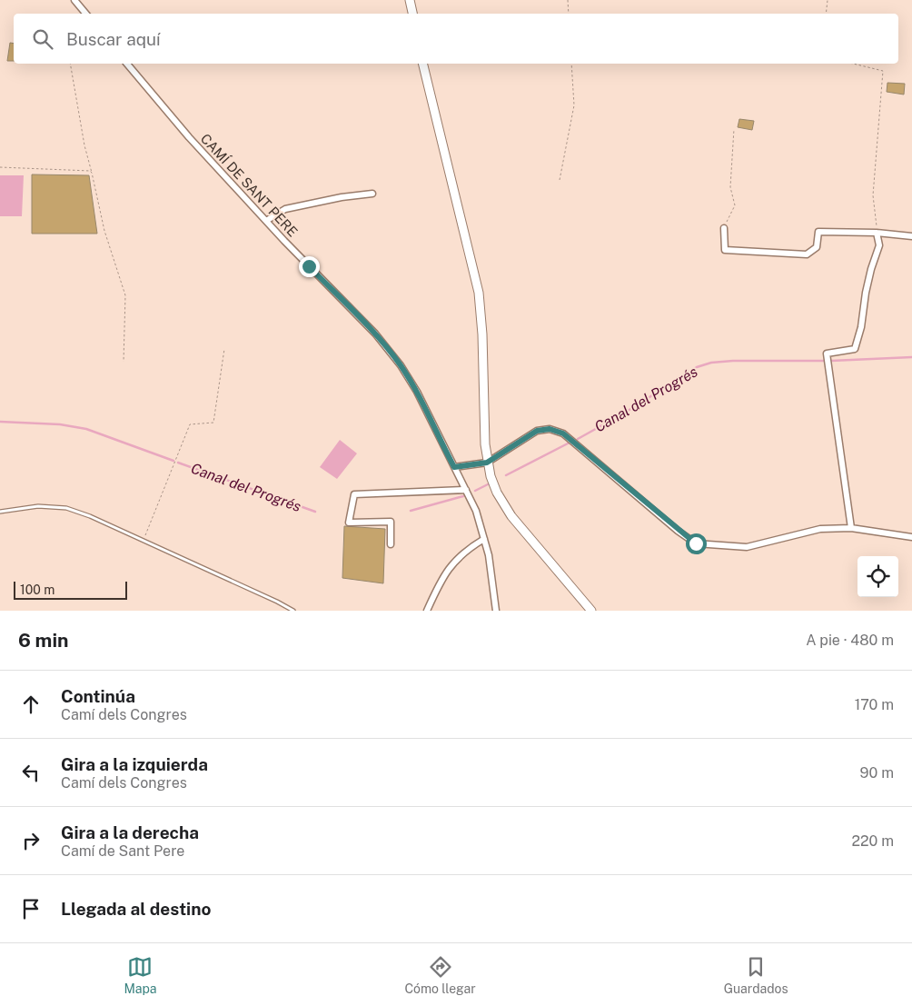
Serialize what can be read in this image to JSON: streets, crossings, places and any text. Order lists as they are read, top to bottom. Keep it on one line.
{"streets":{"street":["CAMÍ DE SANT PERE"]},"water":["Canal del Progrés"],"scale_bar":"100 m","page":{"search":"Buscar aquí","scale":"100 m","heading":["6 min","A pie · 480 m"],"list":[["Continúa","Camí dels Congres","170 m"],["Gira a la izquierda","Camí dels Congres","90 m"],["Gira a la derecha","Camí de Sant Pere","220 m"],"Llegada al destino"],"nav":["Mapa","Cómo llegar","Guardados"]}}
